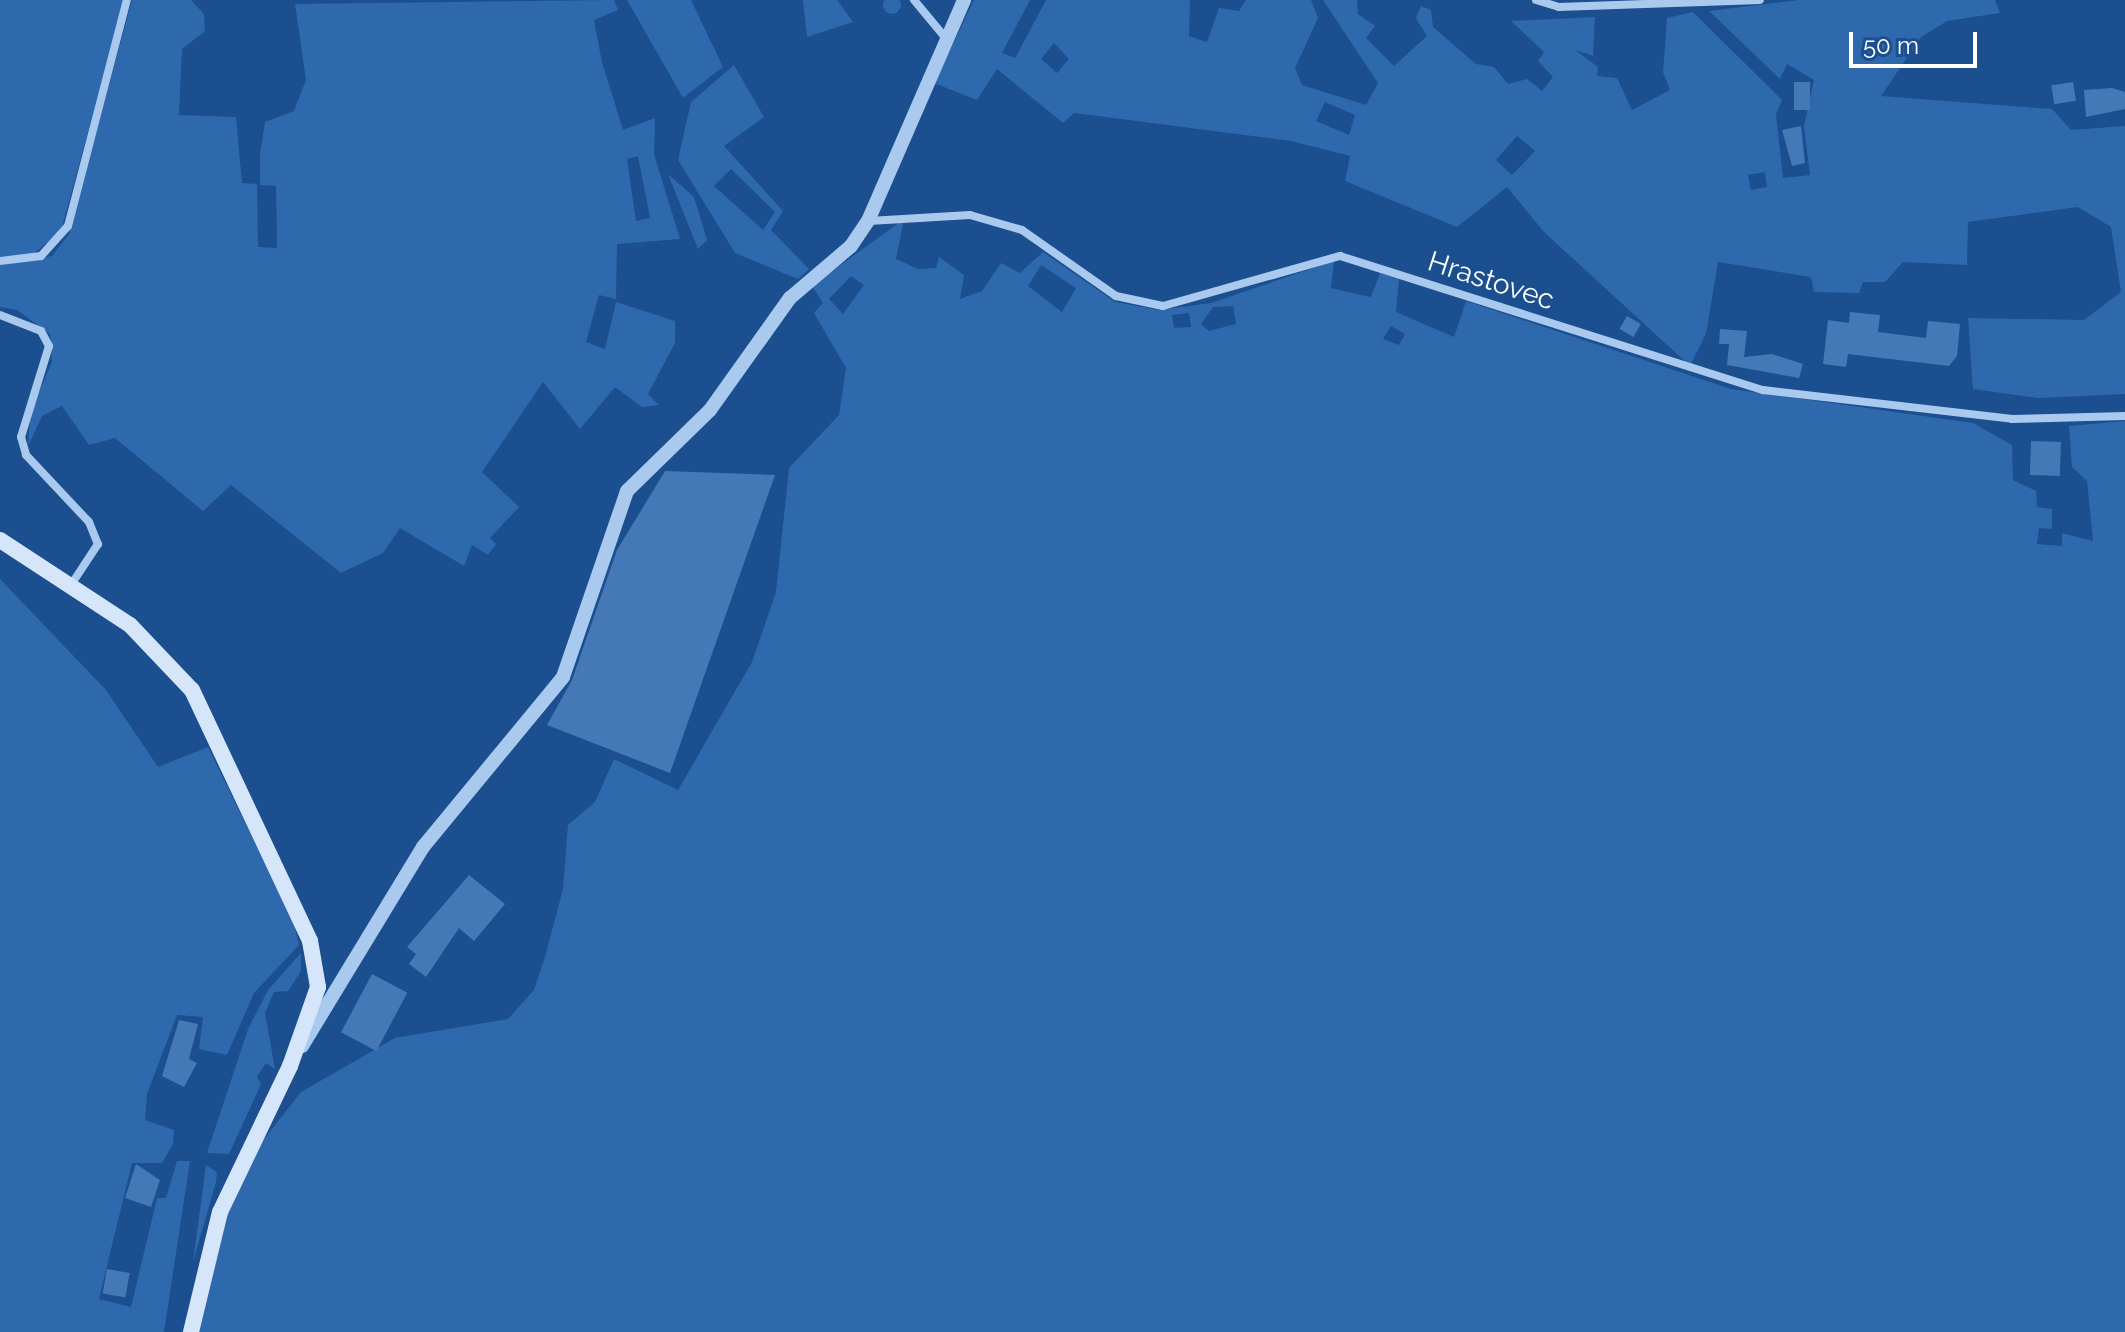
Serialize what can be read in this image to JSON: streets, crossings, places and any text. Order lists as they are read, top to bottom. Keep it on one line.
{"streets":{"street":["Hrastovec"]},"scale_bar":"50 m"}
